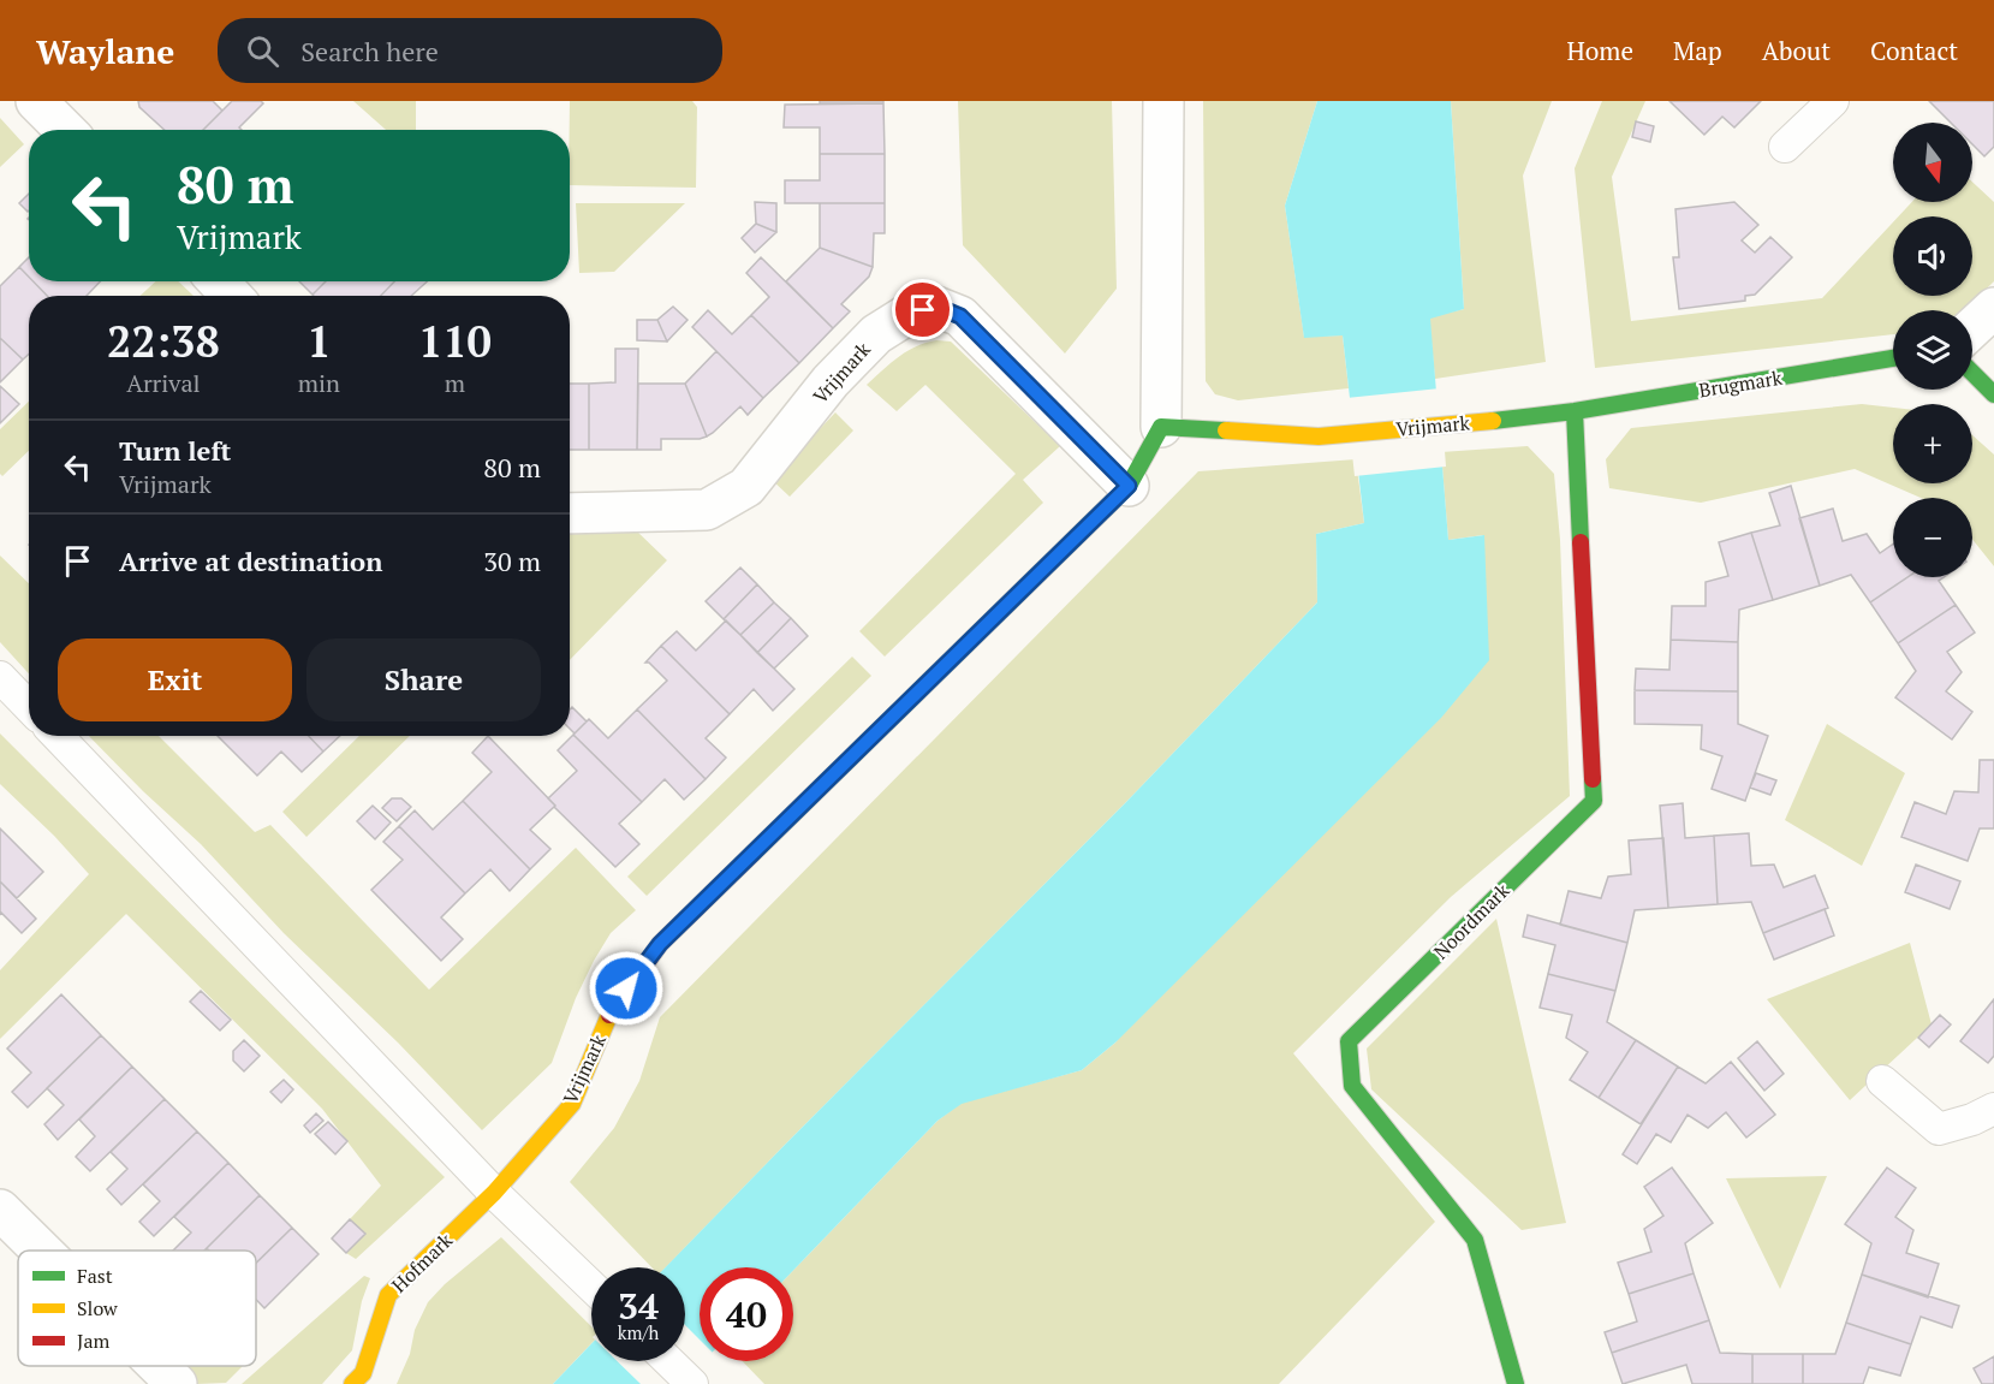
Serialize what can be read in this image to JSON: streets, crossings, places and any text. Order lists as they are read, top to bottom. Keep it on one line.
{"streets":{"street":["Vrijmark","Brugmark","Noordmark","Hofmark"]},"crossings":[["Vrijmark","Brugmark"],["Vrijmark","Noordmark"],["Vrijmark","Hofmark"],["Brugmark","Noordmark"]],"legend":["Fast","Slow","Jam"],"north":"bottom","page":{"header":"Waylane","search":"Search here","nav":["Home","Map","About","Contact"],"map_buttons":["+","−"],"turn":["80 m","Vrijmark"],"eta":["22:38","Arrival","1","min","110","m"],"list":[{"name":"Turn left","note":"Vrijmark","value":"80 m"},{"name":"Arrive at destination","value":"30 m"}],"buttons":["Exit","Share"],"speed":"34 km/h","limit":"40"}}
